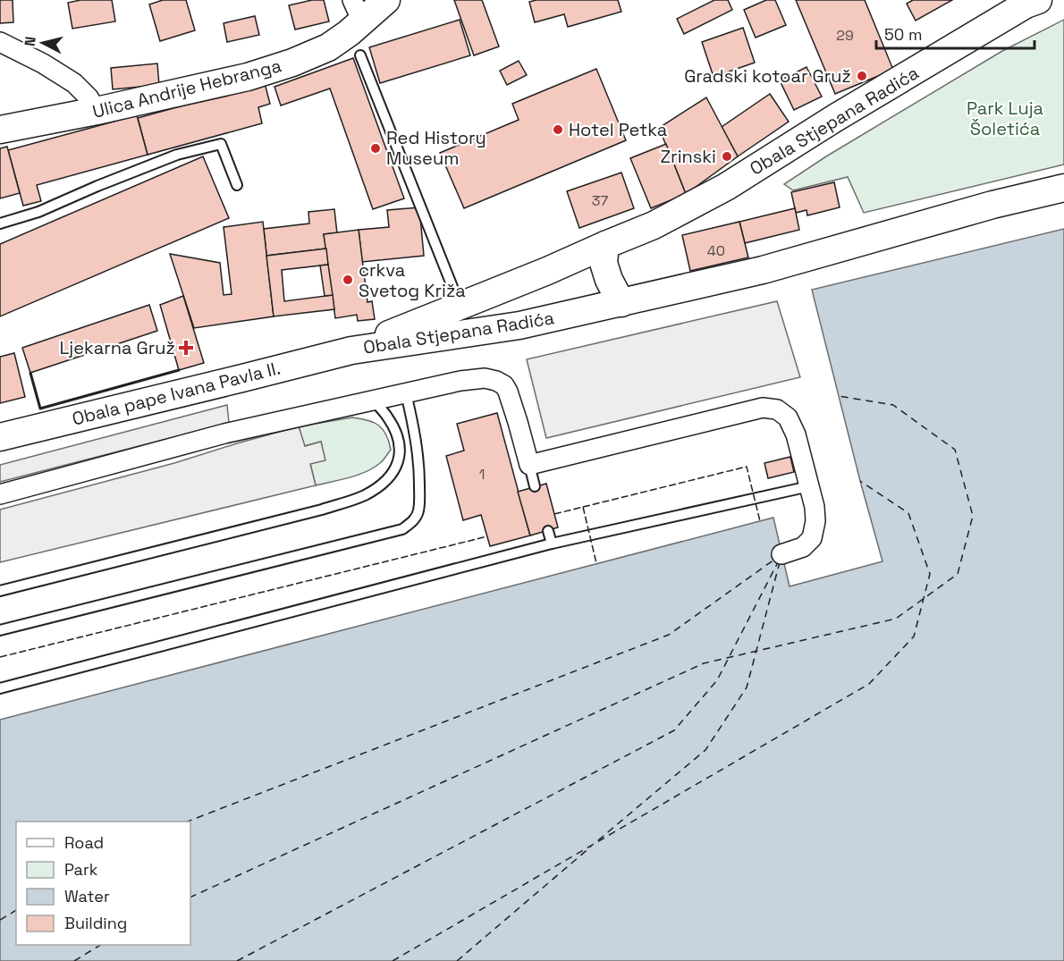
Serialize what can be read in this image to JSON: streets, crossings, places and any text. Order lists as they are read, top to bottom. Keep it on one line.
{"streets":{"main road":["Ulica Andrije Hebranga","Obala Stjepana Radića","Obala pape Ivana Pavla II."]},"crossings":[["Obala Stjepana Radića","Obala pape Ivana Pavla II."]],"parks":["Park Luja Šoletića"],"places":{"other":["Gradski kotoar Gruž","Hotel Petka","Red History Museum","Zrinski","crkva Svetog Križa"],"health":["Ljekarna Gruž"]},"house_numbers":["29","37","40","1"],"legend":["Road","Park","Water","Building"],"scale_bar":"50 m","north":"left"}
